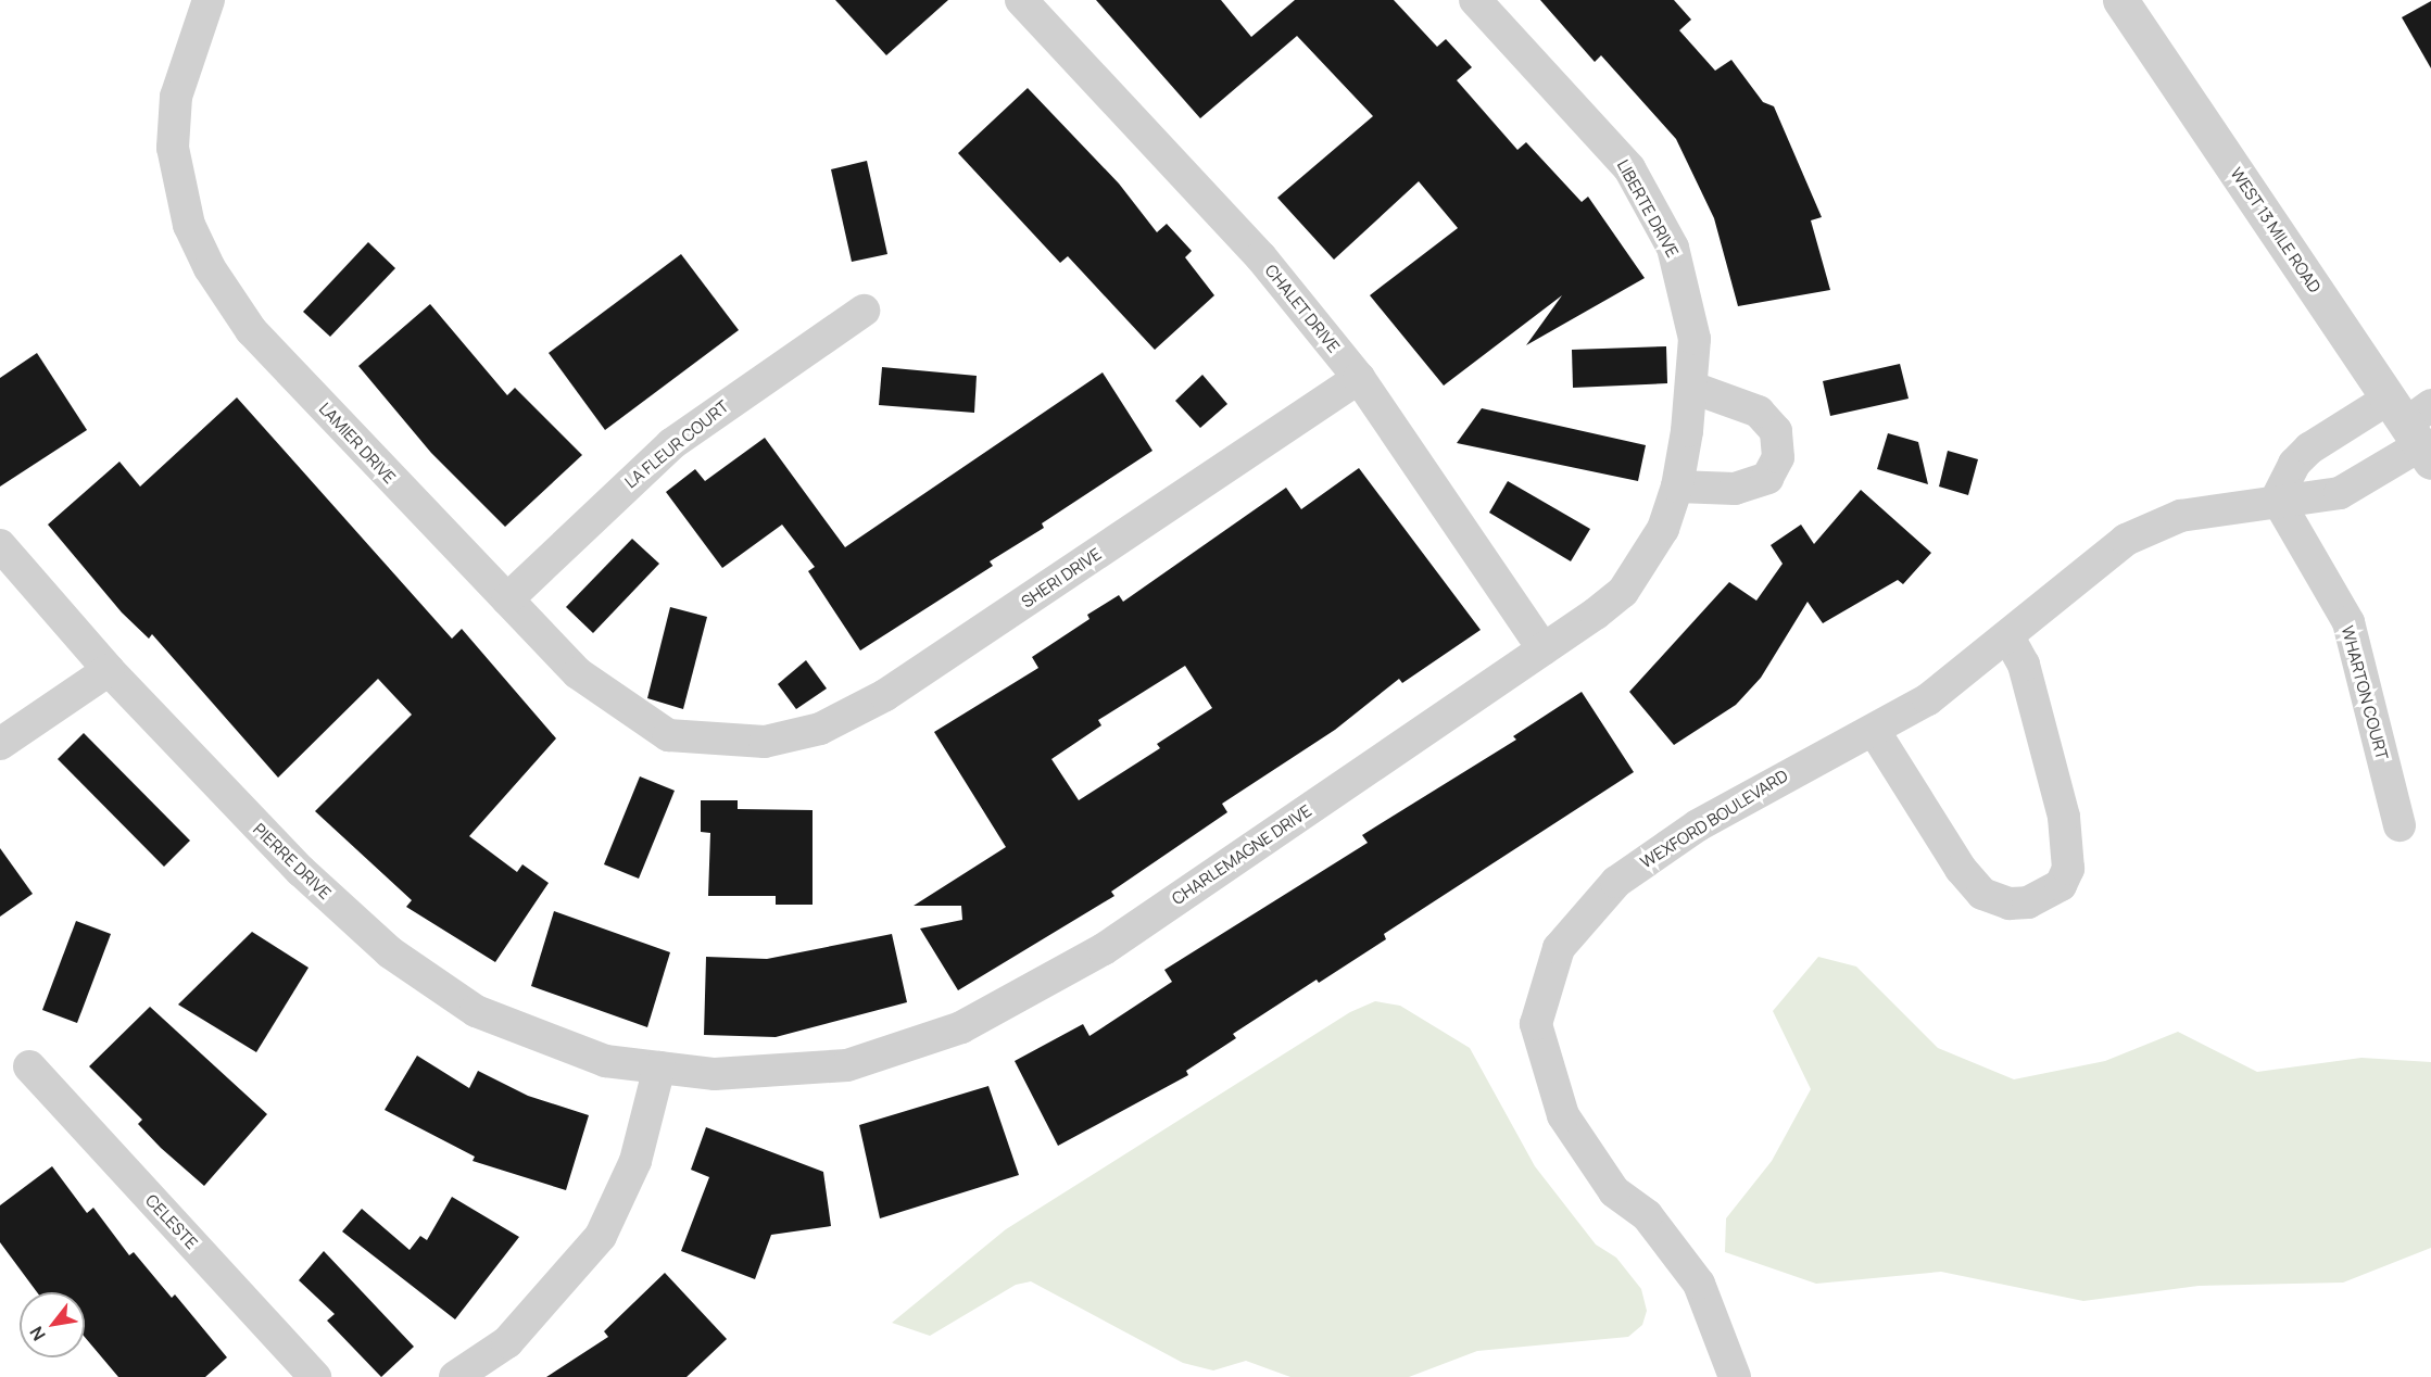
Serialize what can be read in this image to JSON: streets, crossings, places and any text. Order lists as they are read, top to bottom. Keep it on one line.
{"streets":{"street":["LIBERTE DRIVE","WEST 13 MILE ROAD","CHALET DRIVE","LAMIER DRIVE","LA FLEUR COURT","SHERI DRIVE","WHARTON COURT","WEXFORD BOULEVARD","CHARLEMAGNE DRIVE","PIERRE DRIVE","CELESTE"]},"crossings":[["LIBERTE DRIVE","CHARLEMAGNE DRIVE"],["WEST 13 MILE ROAD","WEXFORD BOULEVARD"],["CHALET DRIVE","SHERI DRIVE"],["CHALET DRIVE","CHARLEMAGNE DRIVE"],["LAMIER DRIVE","LA FLEUR COURT"],["LAMIER DRIVE","SHERI DRIVE"],["WHARTON COURT","WEXFORD BOULEVARD"],["CHARLEMAGNE DRIVE","PIERRE DRIVE"]],"north":"bottom left"}
